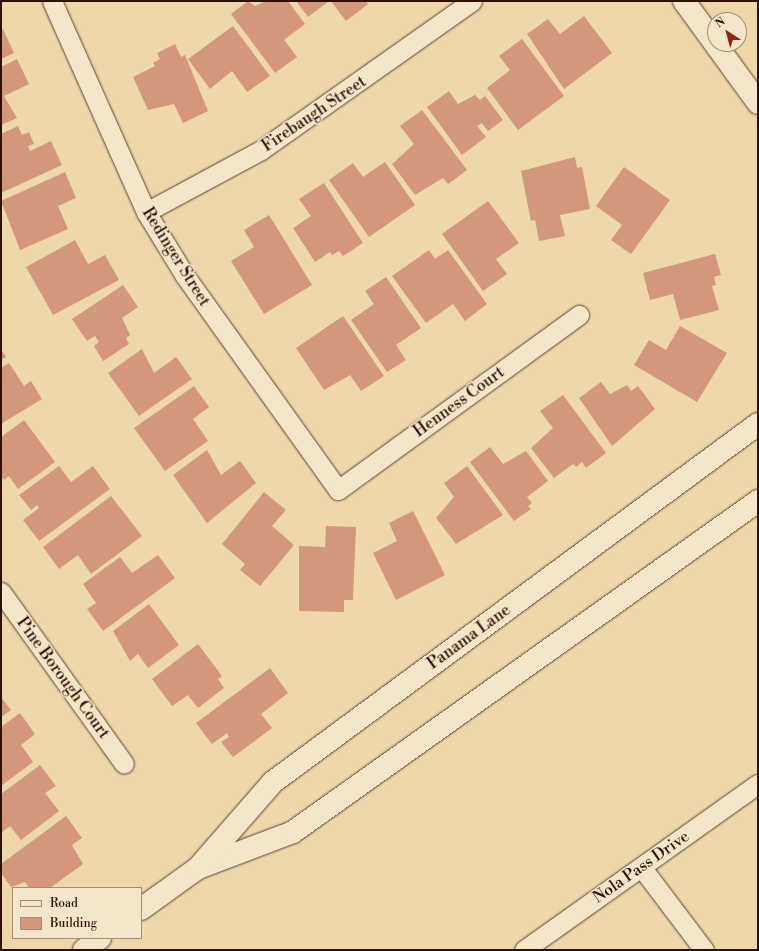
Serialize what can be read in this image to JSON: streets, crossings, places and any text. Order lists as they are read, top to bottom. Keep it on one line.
{"streets":{"main road":["Panama Lane"],"street":["Firebaugh Street","Redinger Street","Henness Court","Pine Borough Court","Nola Pass Drive"]},"crossings":[["Firebaugh Street","Redinger Street"],["Redinger Street","Henness Court"]],"legend":["Road","Building"],"north":"top left"}
